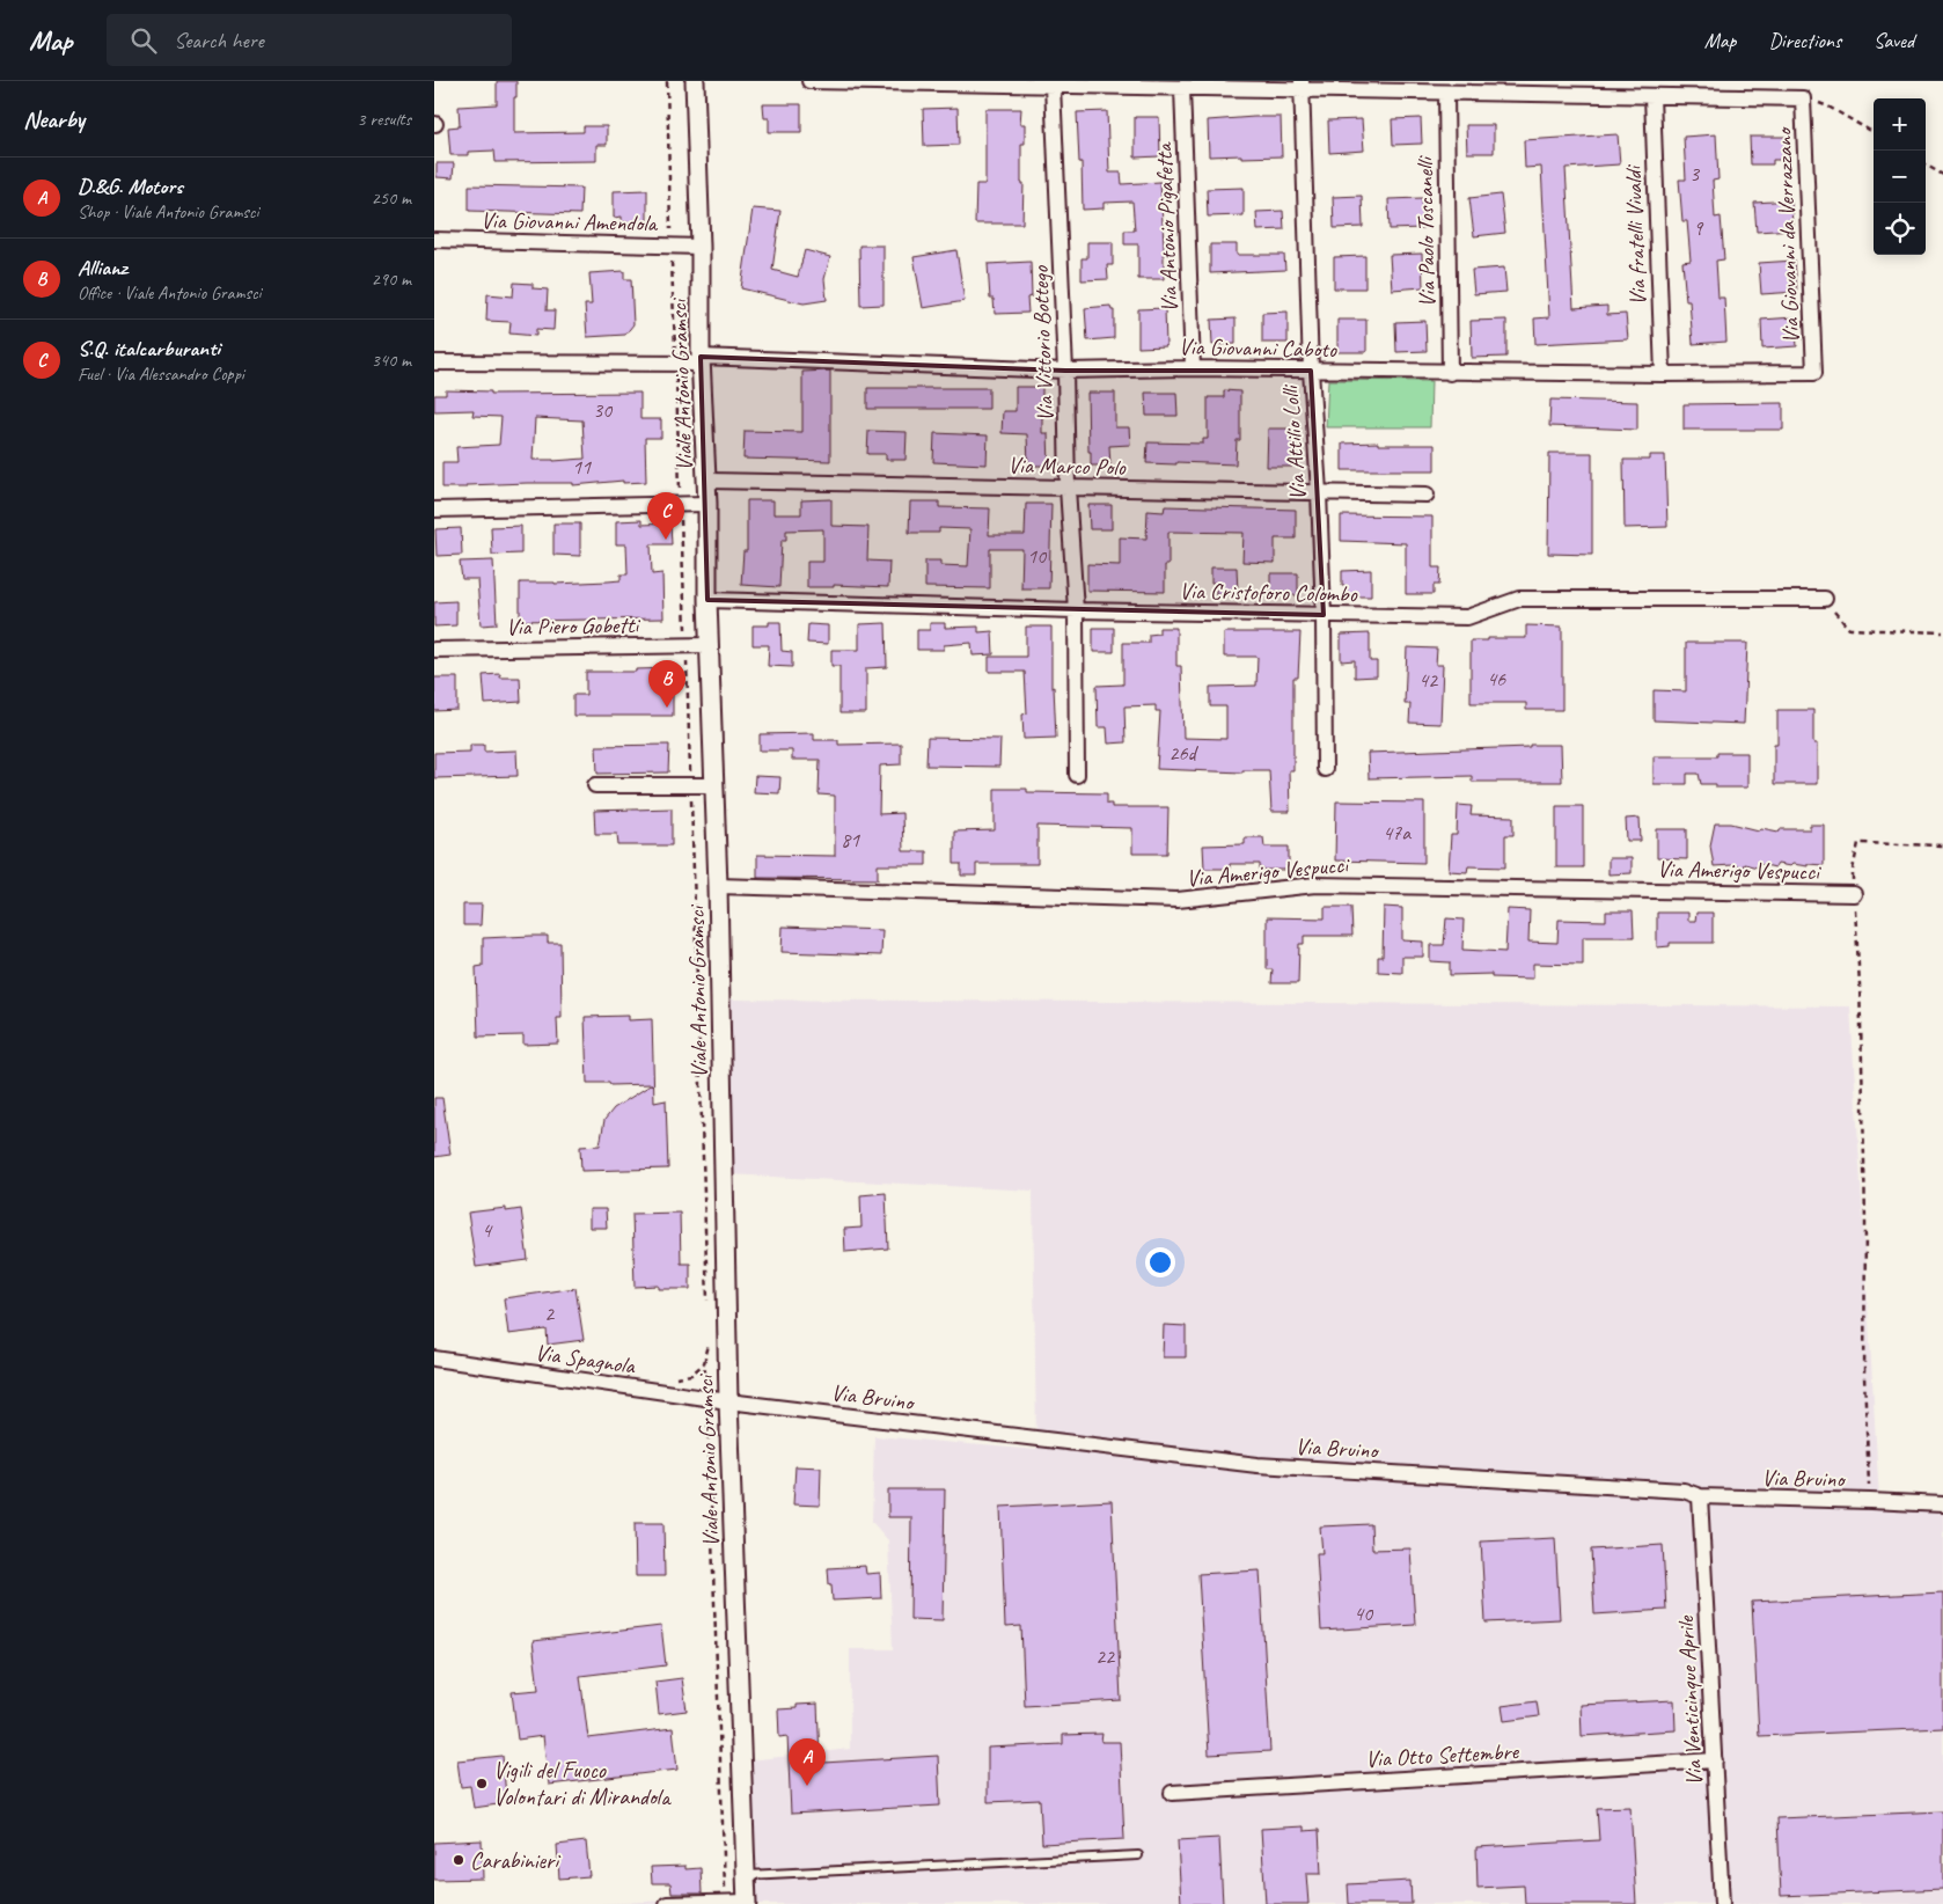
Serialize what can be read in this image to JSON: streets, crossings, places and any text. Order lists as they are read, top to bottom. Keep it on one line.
{"streets":{"street":["Via Giovanni Amendola","Via Antonio Pigafetta","Via Paolo Toscanelli","Via fratelli Vivaldi","Via Giovanni da Verrazzano","Via Vittorio Bottego","Via Giovanni Caboto","Viale Antonio Gramsci","Via Attilio Lolli","Via Marco Polo","Via Cristoforo Colombo","Via Piero Gobetti","Via Amerigo Vespucci","Via Spagnola","Via Bruino","Via Venticinque Aprile","Via Otto Settembre"]},"crossings":[["Via Giovanni Amendola","Viale Antonio Gramsci"],["Via Antonio Pigafetta","Via Giovanni Caboto"],["Via Paolo Toscanelli","Via Giovanni Caboto"],["Via fratelli Vivaldi","Via Giovanni Caboto"],["Via Giovanni da Verrazzano","Via Giovanni Caboto"],["Via Vittorio Bottego","Via Giovanni Caboto"],["Via Vittorio Bottego","Via Marco Polo"],["Via Vittorio Bottego","Via Cristoforo Colombo"],["Via Giovanni Caboto","Viale Antonio Gramsci"],["Via Giovanni Caboto","Via Attilio Lolli"],["Viale Antonio Gramsci","Via Marco Polo"],["Viale Antonio Gramsci","Via Cristoforo Colombo"],["Viale Antonio Gramsci","Via Piero Gobetti"],["Viale Antonio Gramsci","Via Amerigo Vespucci"],["Viale Antonio Gramsci","Via Spagnola"],["Viale Antonio Gramsci","Via Bruino"],["Via Attilio Lolli","Via Marco Polo"],["Via Attilio Lolli","Via Cristoforo Colombo"],["Via Spagnola","Via Bruino"],["Via Bruino","Via Venticinque Aprile"],["Via Venticinque Aprile","Via Otto Settembre"]],"places":["Vigili del Fuoco Volontari di Mirandola","Carabinieri"],"house_numbers":["3","9","30","11","10","46","42","26d","47a","81","4","2","40","22"],"page":{"header":"Map","search":"Search here","nav":["Map","Directions","Saved"],"heading":["Nearby","3 results"],"map_buttons":["+","−"],"list":[{"mark":"A","name":"D.&G. Motors","note":"Shop · Viale Antonio Gramsci","value":"250 m"},{"mark":"B","name":"Allianz","note":"Office · Viale Antonio Gramsci","value":"290 m"},{"mark":"C","name":"S.Q. italcarburanti","note":"Fuel · Via Alessandro Coppi","value":"340 m"}],"pins":["C","B","A"]}}
